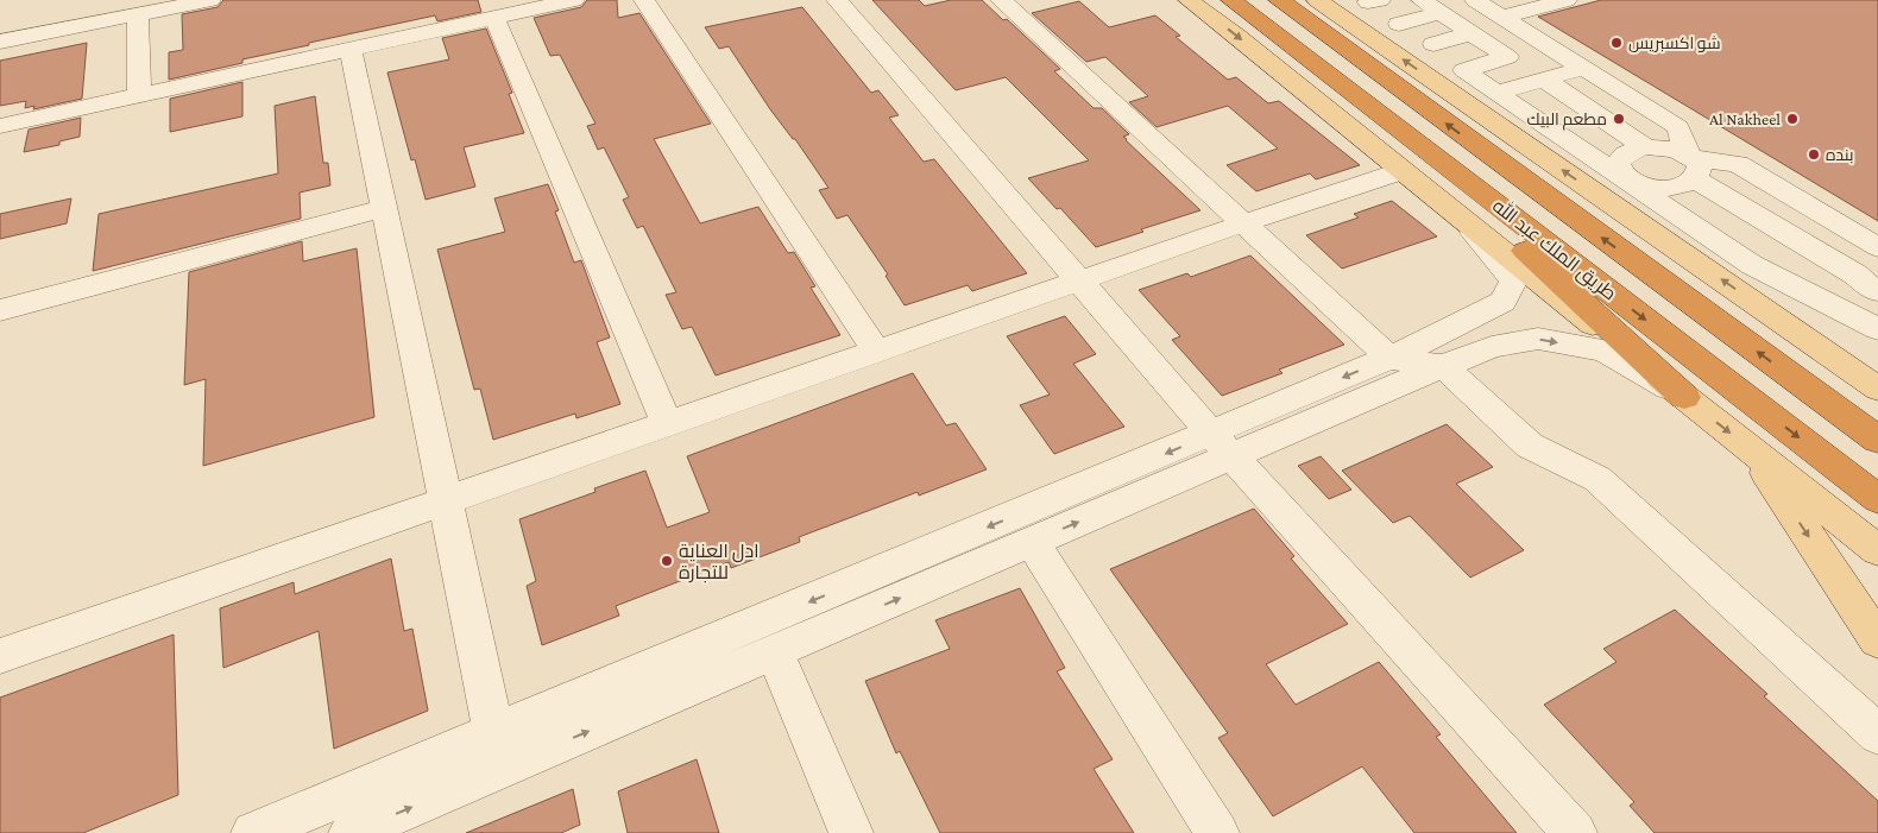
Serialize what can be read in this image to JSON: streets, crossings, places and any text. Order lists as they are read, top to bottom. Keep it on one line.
{"streets":{"highway":["طريق الملك عبد الله"]},"places":["شو اكسبريس","مطعم البيك","Al Nakheel","بنده","ادل العناية للتجارة"]}
